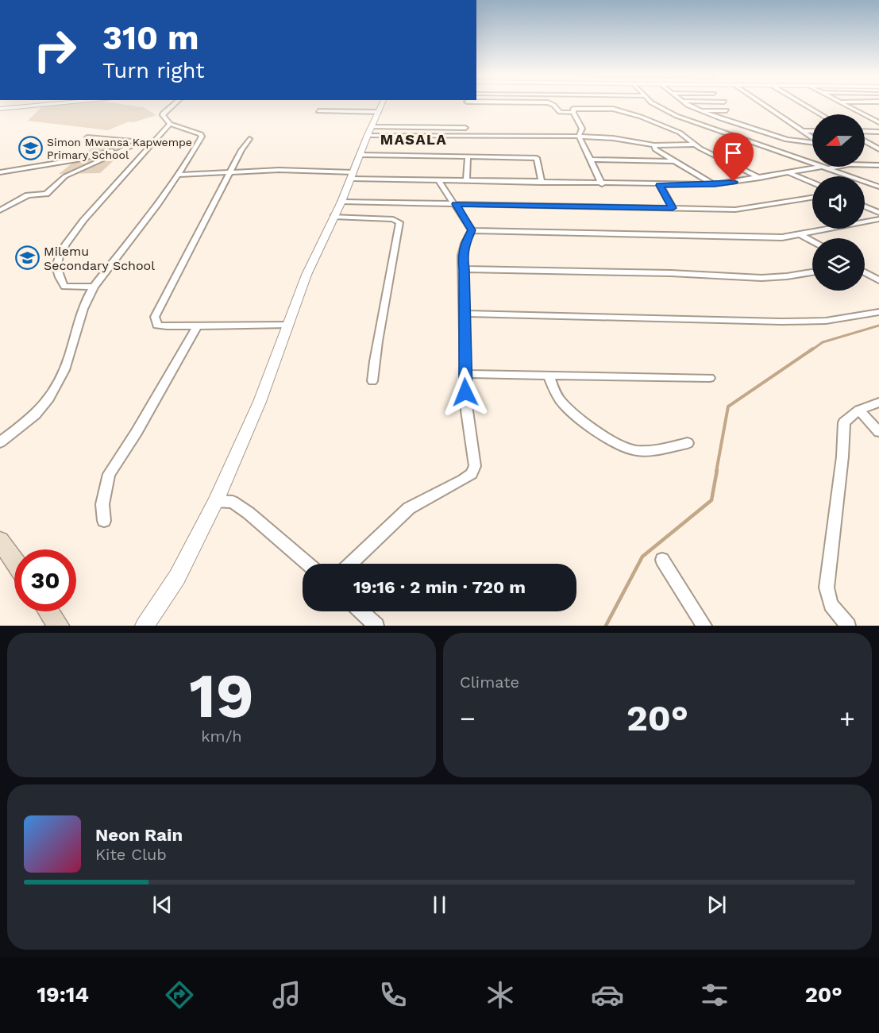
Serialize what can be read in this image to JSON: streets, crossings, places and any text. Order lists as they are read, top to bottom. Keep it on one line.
{"districts":["MASALA"],"places":{"school or university":["Simon Mwansa Kapwempe Primary School","Milemu Secondary School"]},"north":"left","page":{"turn":["310 m","Turn right"],"limit":"30","trip":"19:16 · 2 min · 720 m","tile":[["19","km/h"],"Climate"],"heat":["−","20°","+"],"song":["Neon Rain","Kite Club"],"tabs":["19:14","20°"]}}
